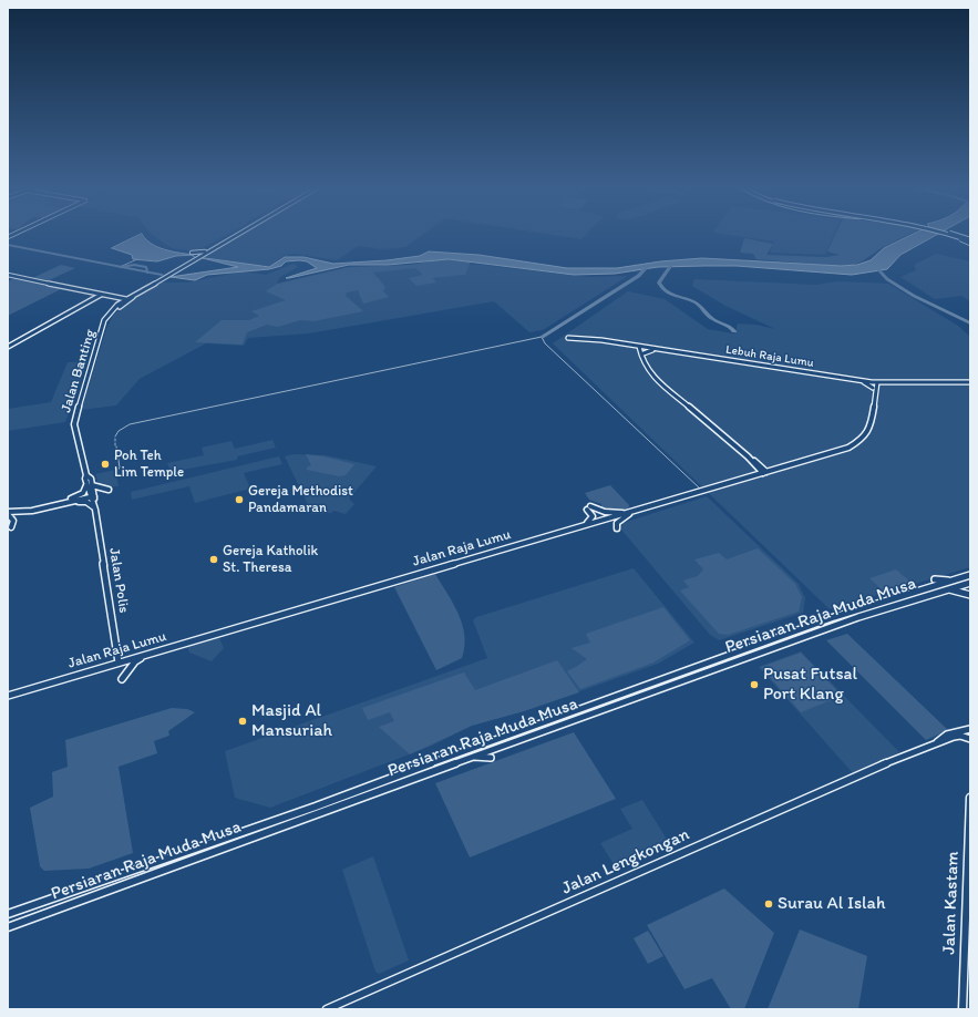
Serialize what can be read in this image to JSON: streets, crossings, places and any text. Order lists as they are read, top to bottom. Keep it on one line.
{"streets":{"street":["Lebuh Raja Lumu","Jalan Banting","Jalan Raja Lumu","Jalan Polis","Persiaran Raja Muda Musa","Jalan Lengkongan","Jalan Kastam"]},"crossings":[["Lebuh Raja Lumu","Jalan Raja Lumu"],["Jalan Banting","Jalan Polis"],["Jalan Raja Lumu","Jalan Polis"]],"places":["Poh Teh Lim Temple","Gereja Methodist Pandamaran","Gereja Katholik St. Theresa","Pusat Futsal Port Klang","Masjid Al Mansuriah","Surau Al Islah"]}
